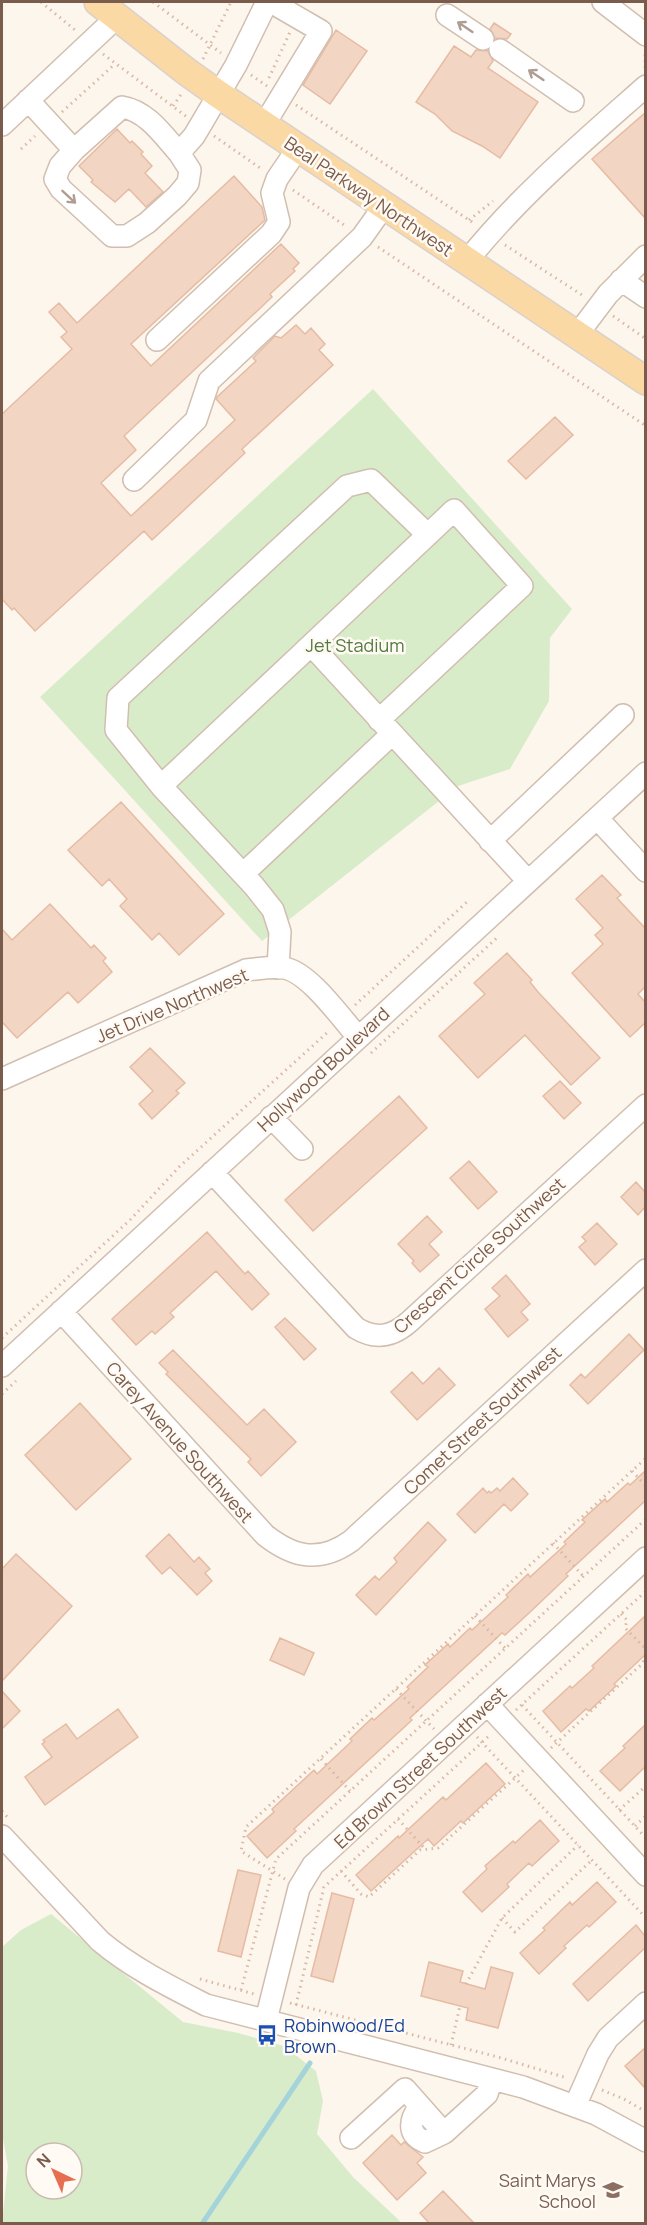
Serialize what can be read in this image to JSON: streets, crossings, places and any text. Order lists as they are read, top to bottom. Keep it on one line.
{"streets":{"main road":["Beal Parkway Northwest"],"street":["Jet Drive Northwest","Hollywood Boulevard","Crescent Circle Southwest","Comet Street Southwest","Carey Avenue Southwest","Ed Brown Street Southwest"]},"crossings":[["Jet Drive Northwest","Hollywood Boulevard"],["Hollywood Boulevard","Crescent Circle Southwest"],["Hollywood Boulevard","Carey Avenue Southwest"],["Comet Street Southwest","Carey Avenue Southwest"]],"parks":["Jet Stadium"],"places":{"bus stop":["Robinwood/Ed Brown"],"school or university":["Saint Marys School"]},"north":"top left"}
